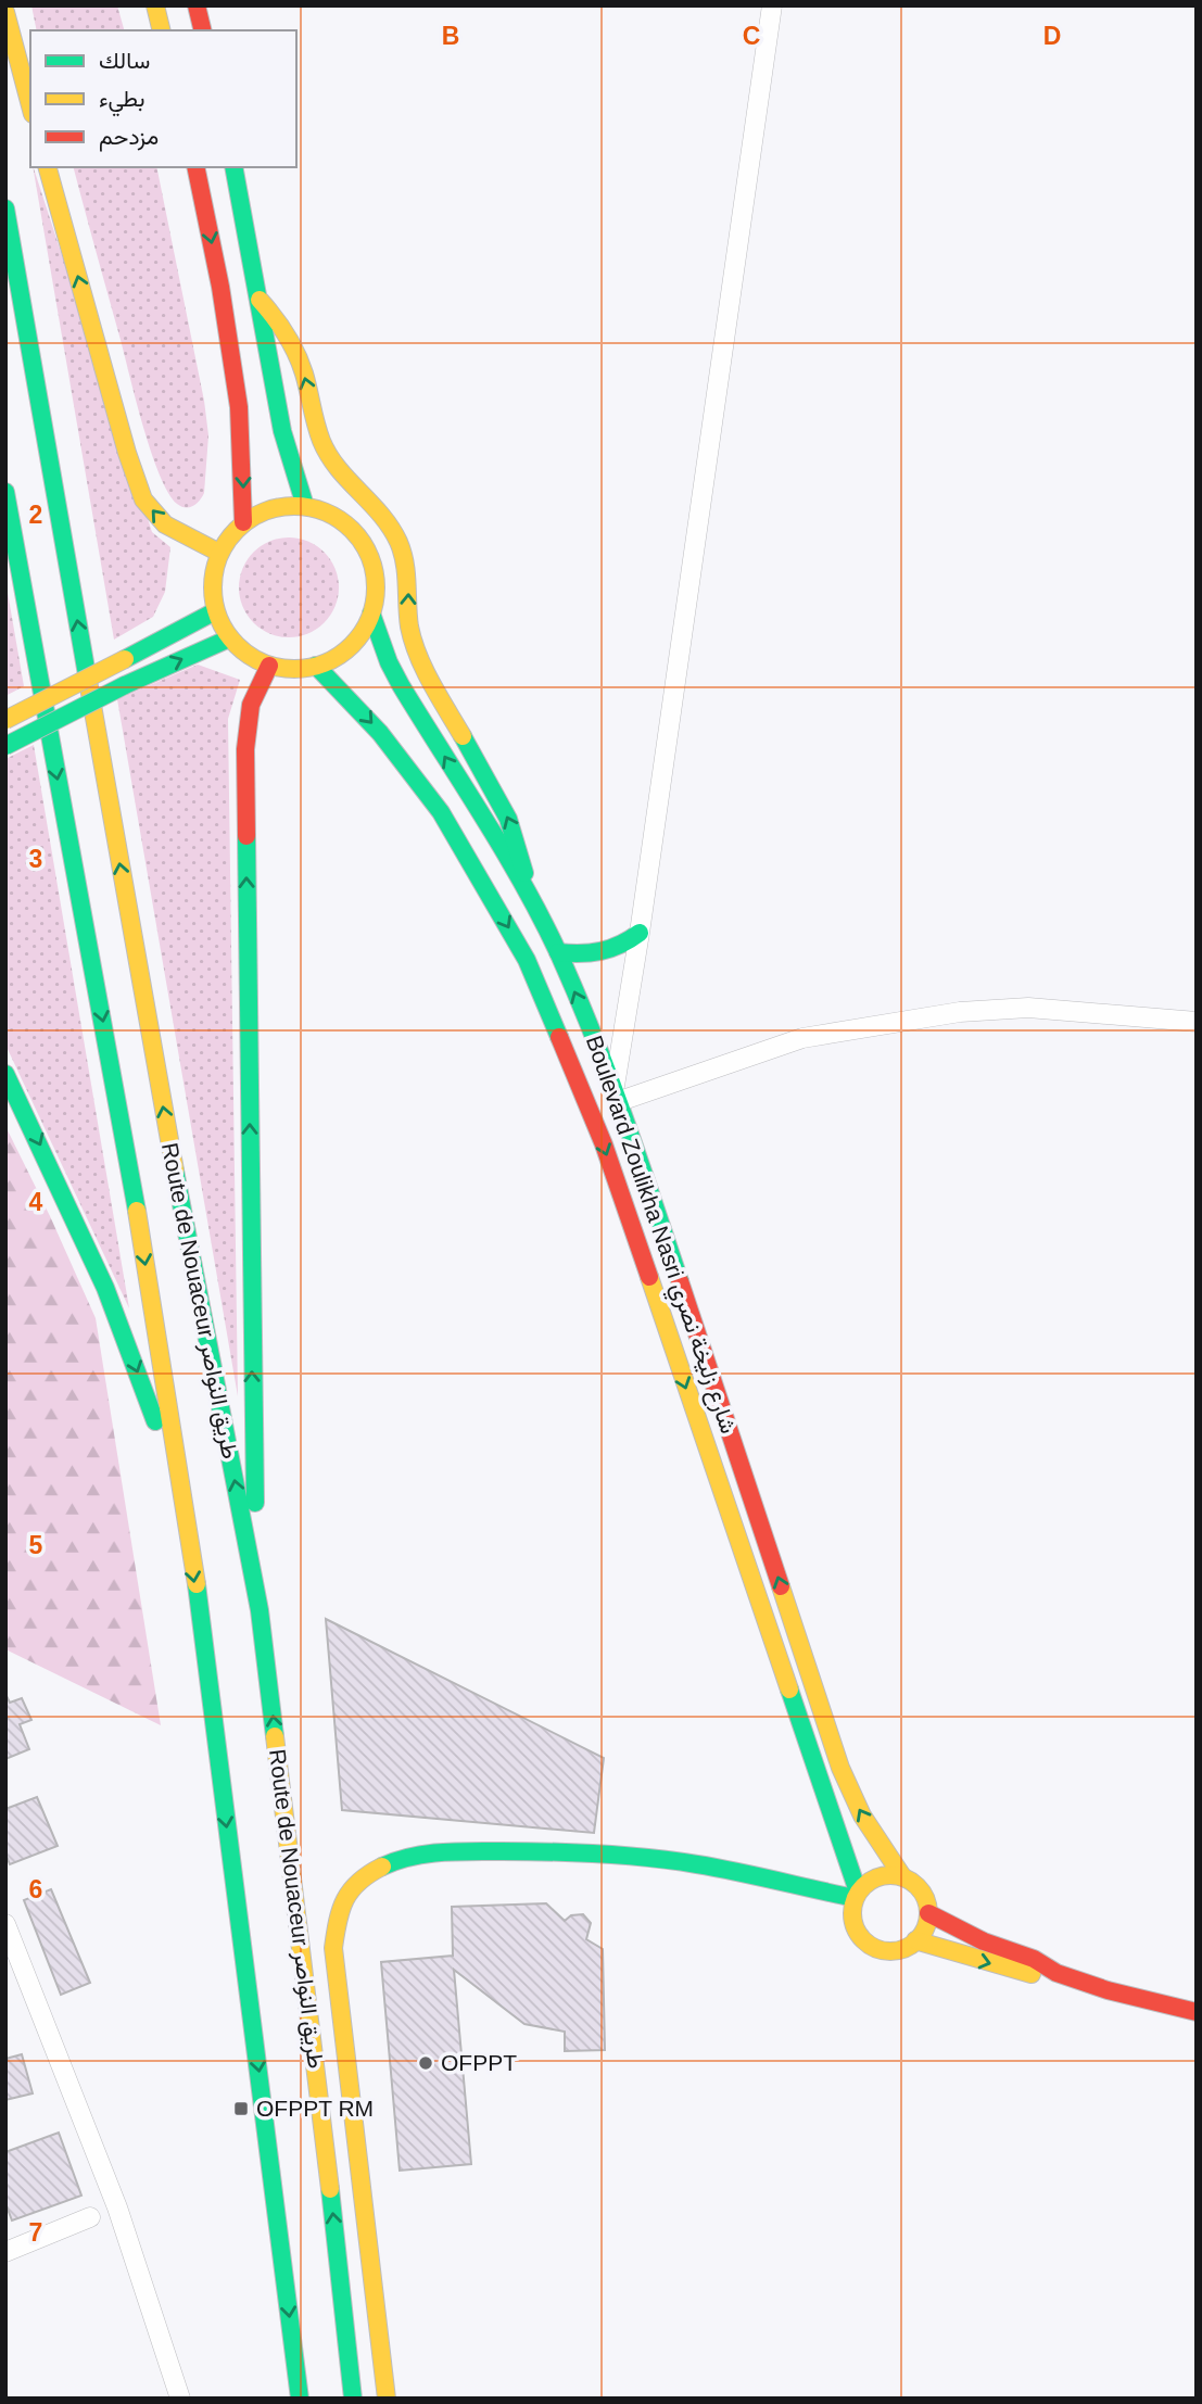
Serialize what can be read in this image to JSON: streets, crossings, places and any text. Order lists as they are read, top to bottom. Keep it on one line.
{"streets":{"main road":["Boulevard Zoulikha Nasri شارع زليخة نصري","Route de Nouaceur طريق النواصر"]},"places":{"other":["OFPPT"],"transit":["OFPPT RM"]},"legend":["سالك","بطيء","مزدحم"],"grid":{"columns":["B","C","D"],"rows":["2","3","4","5","6","7"]}}
